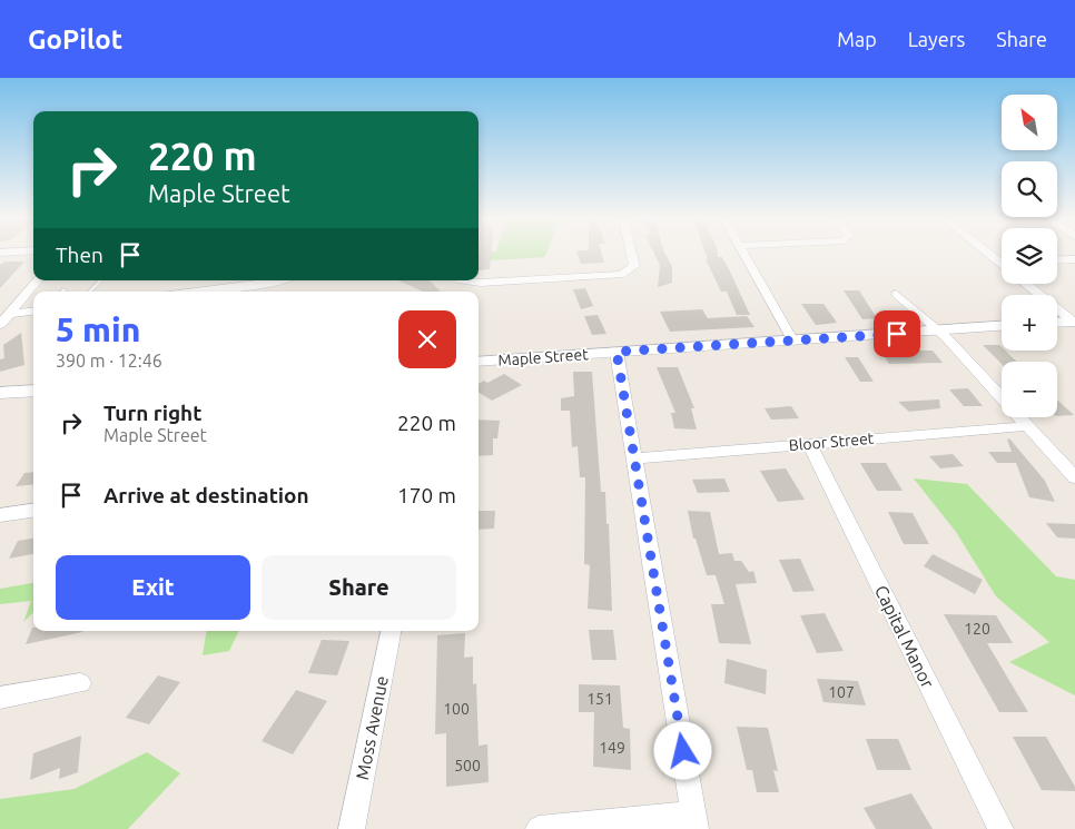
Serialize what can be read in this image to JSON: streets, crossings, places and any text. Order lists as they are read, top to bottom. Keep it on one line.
{"streets":{"street":["Maple Street","Bloor Street","Capital Manor","Moss Avenue"]},"crossings":[["Bloor Street","Capital Manor"]],"house_numbers":["120","107","151","100","149","500"],"north":"top left","page":{"header":"GoPilot","nav":["Map","Layers","Share"],"map_buttons":["+","−"],"turn":["220 m","Maple Street"],"then":"Then","heading":["5 min","390 m · 12:46"],"list":[{"name":"Turn right","note":"Maple Street","value":"220 m"},{"name":"Arrive at destination","value":"170 m"}],"buttons":["Exit","Share"]}}
